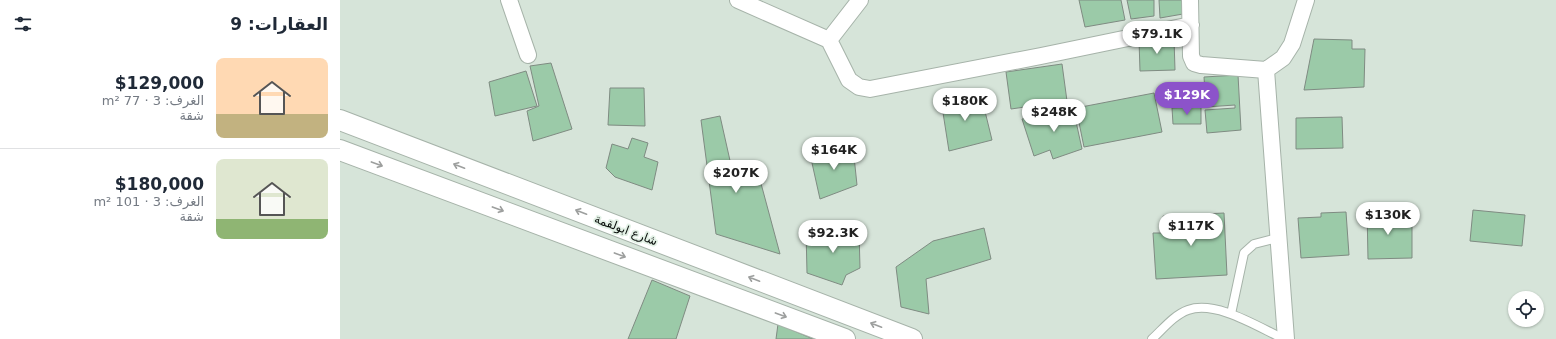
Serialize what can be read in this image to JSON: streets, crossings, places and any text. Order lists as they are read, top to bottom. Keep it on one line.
{"streets":{"street":["شارع ابولقمة"]},"page":{"heading":"العقارات: 9","price":["$79.1K","$129K","$180K","$248K","$164K","$207K","$130K","$117K","$92.3K"],"list":[{"name":"$129,000","note":"الغرف: 3 · 77 m² · شقة"},{"name":"$180,000","note":"الغرف: 3 · 101 m² · شقة"}]}}
